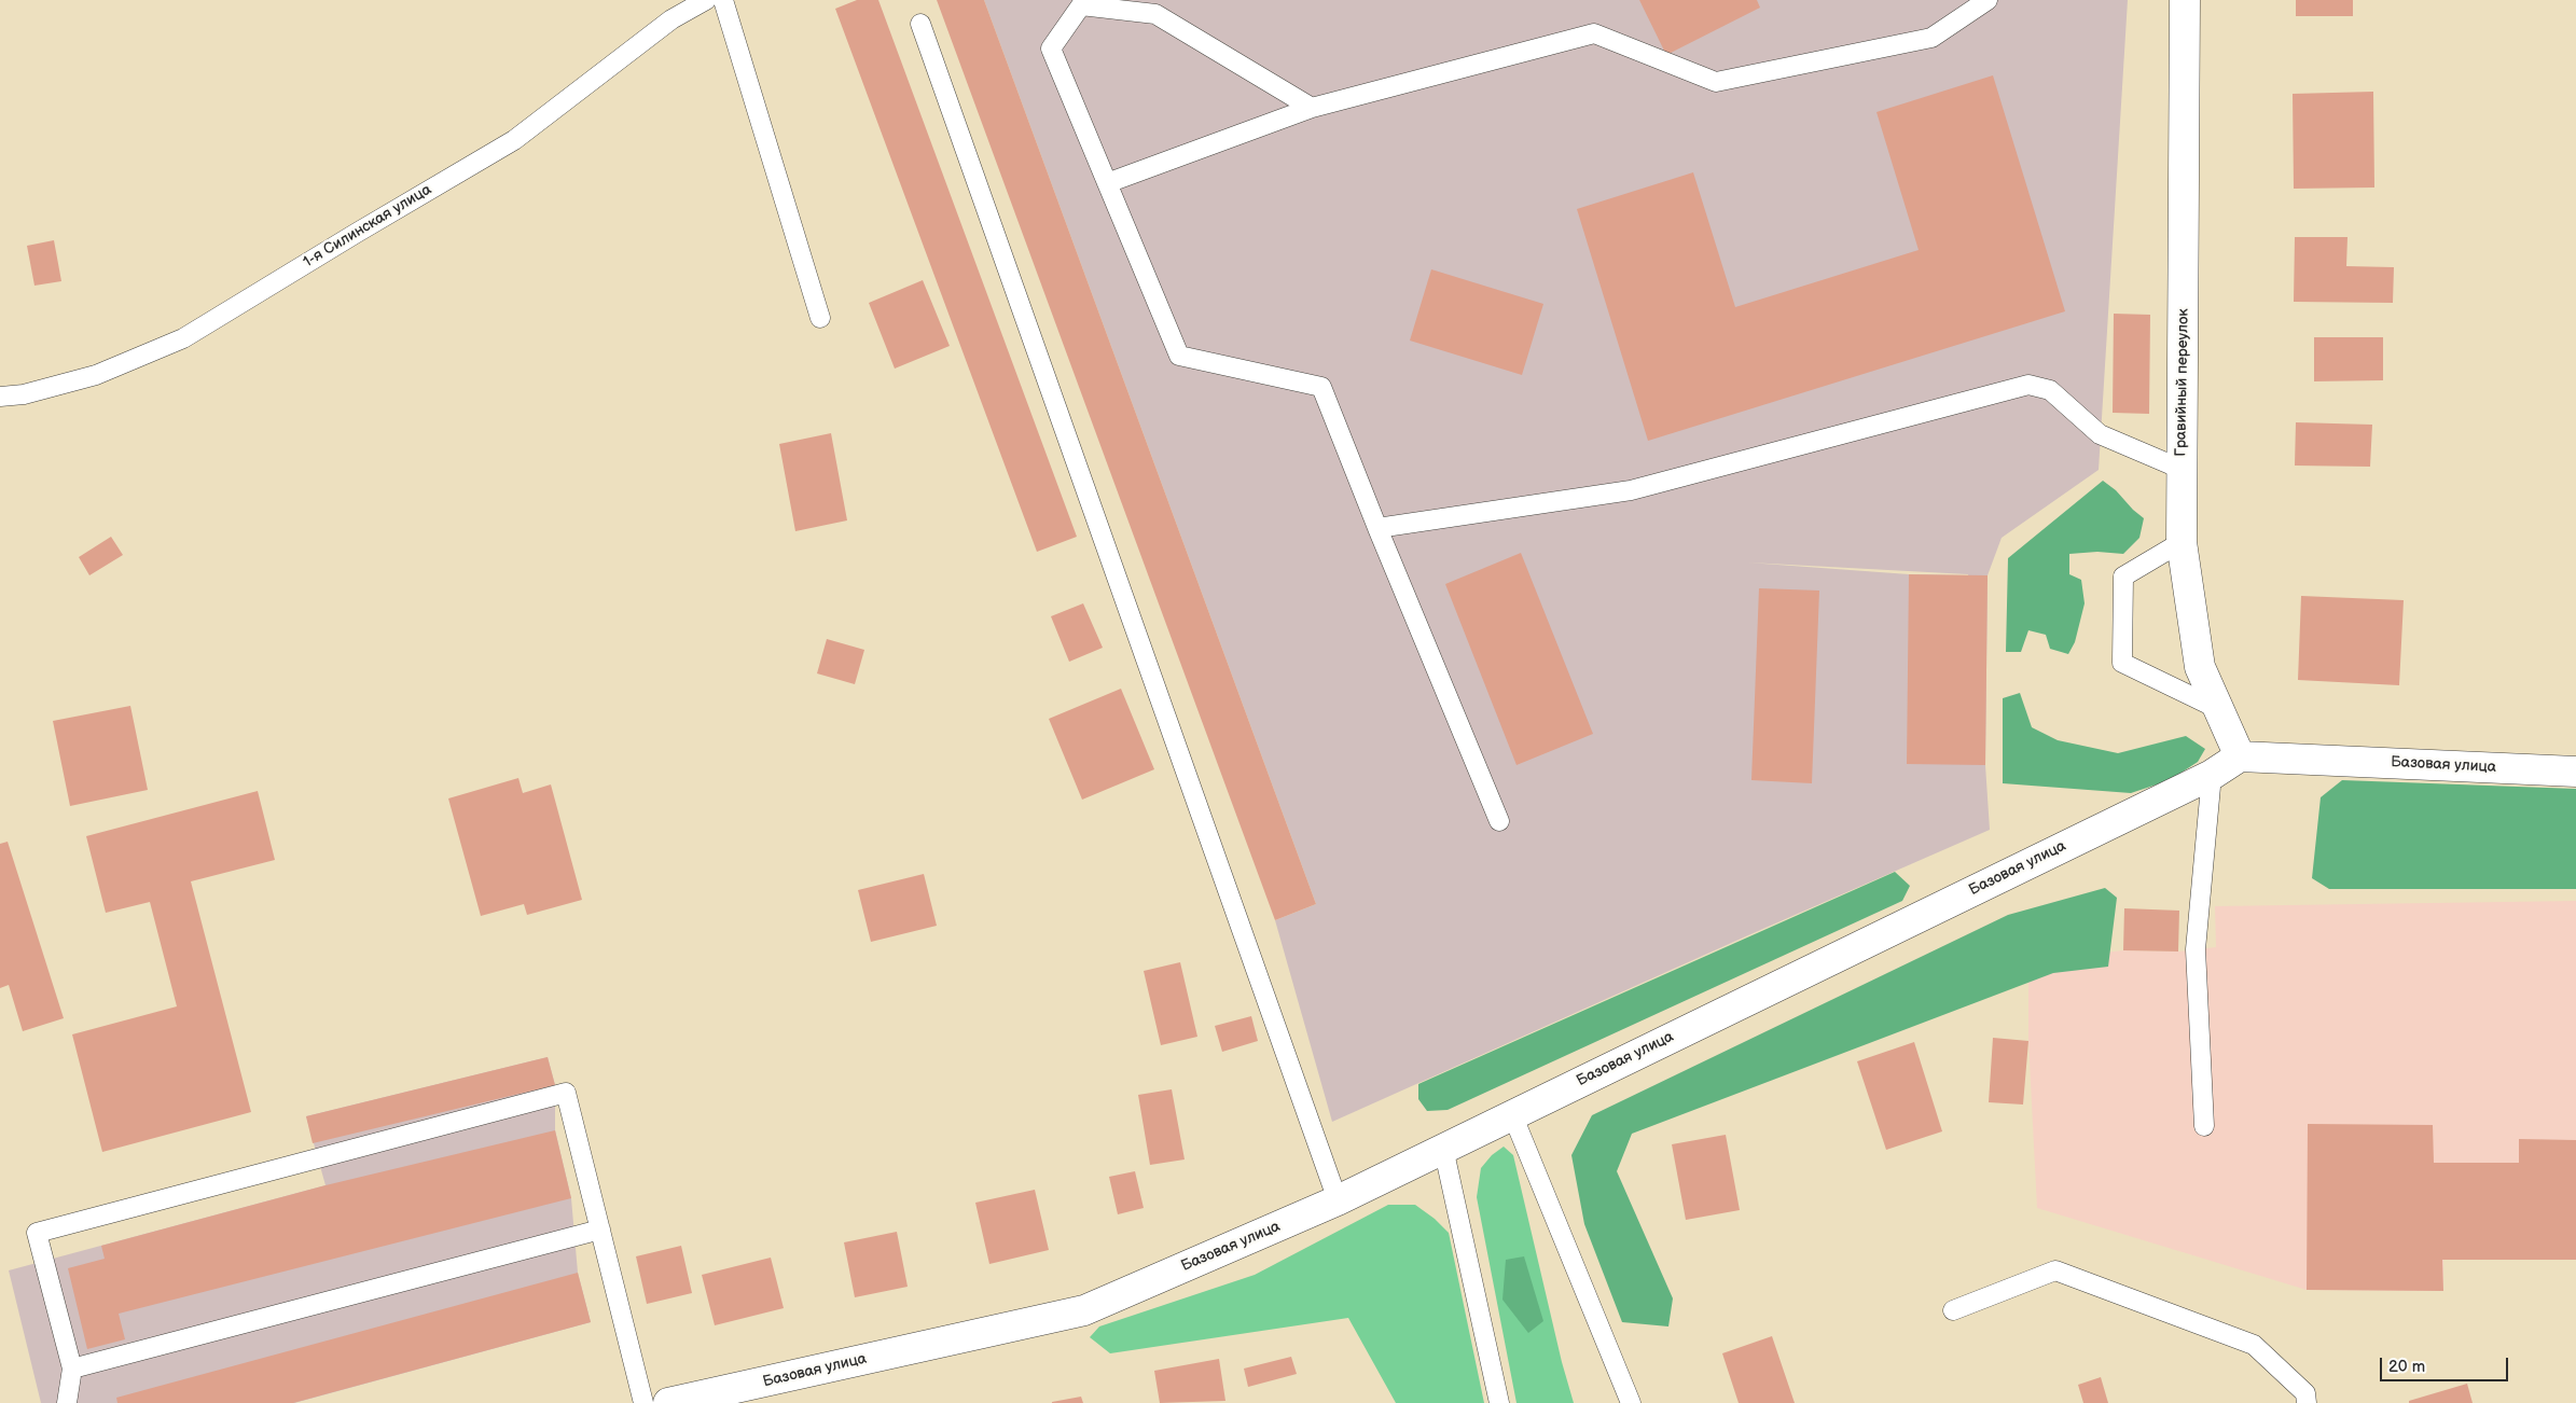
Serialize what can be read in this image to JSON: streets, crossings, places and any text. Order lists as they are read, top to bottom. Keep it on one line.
{"streets":{"street":["Гравийный переулок","Базовая улица"],"lane":["1-я Силинская улица"]},"crossings":[["Гравийный переулок","Базовая улица"]],"scale_bar":"20 m"}
